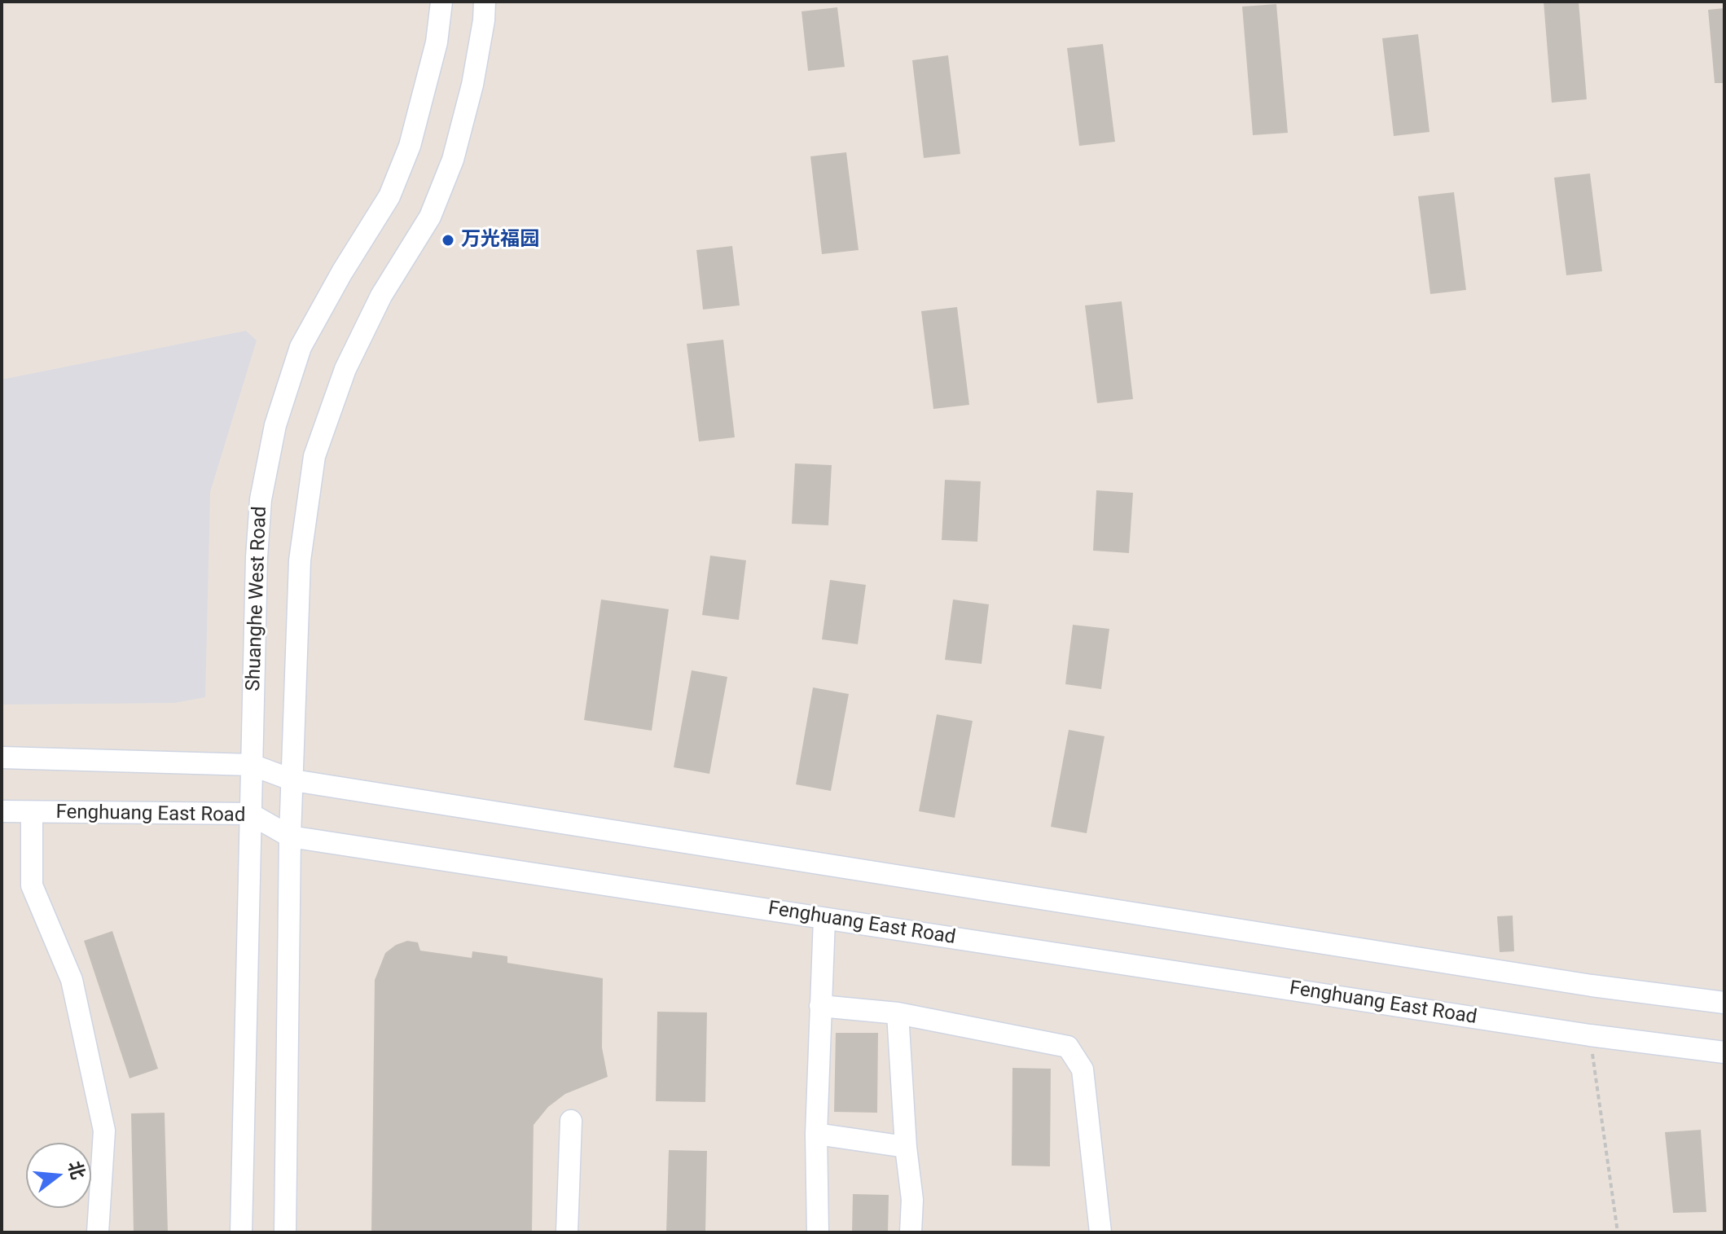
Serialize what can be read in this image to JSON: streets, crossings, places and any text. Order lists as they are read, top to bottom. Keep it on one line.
{"streets":{"street":["Shuanghe West Road","Fenghuang East Road"]},"crossings":[["Shuanghe West Road","Fenghuang East Road"]],"places":["万光福园"],"north":"right"}
